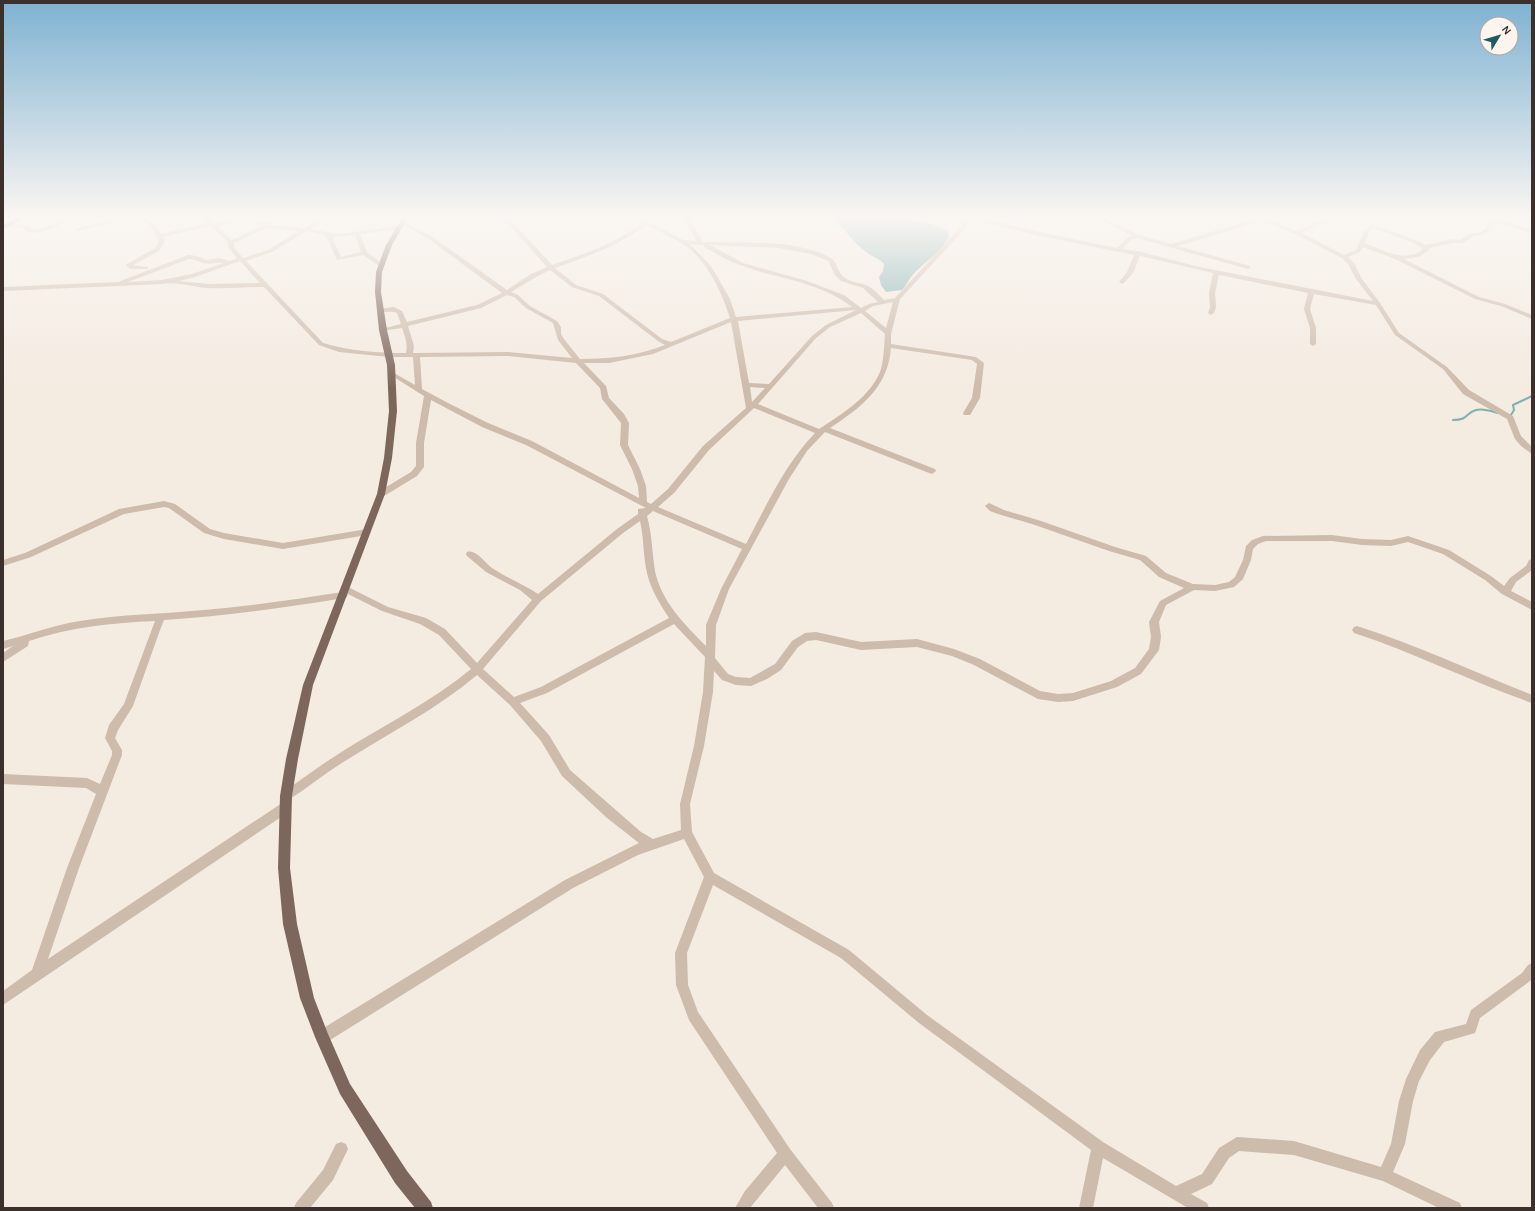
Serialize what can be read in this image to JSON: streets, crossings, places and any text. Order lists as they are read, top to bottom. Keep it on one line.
{"north":"top right"}
